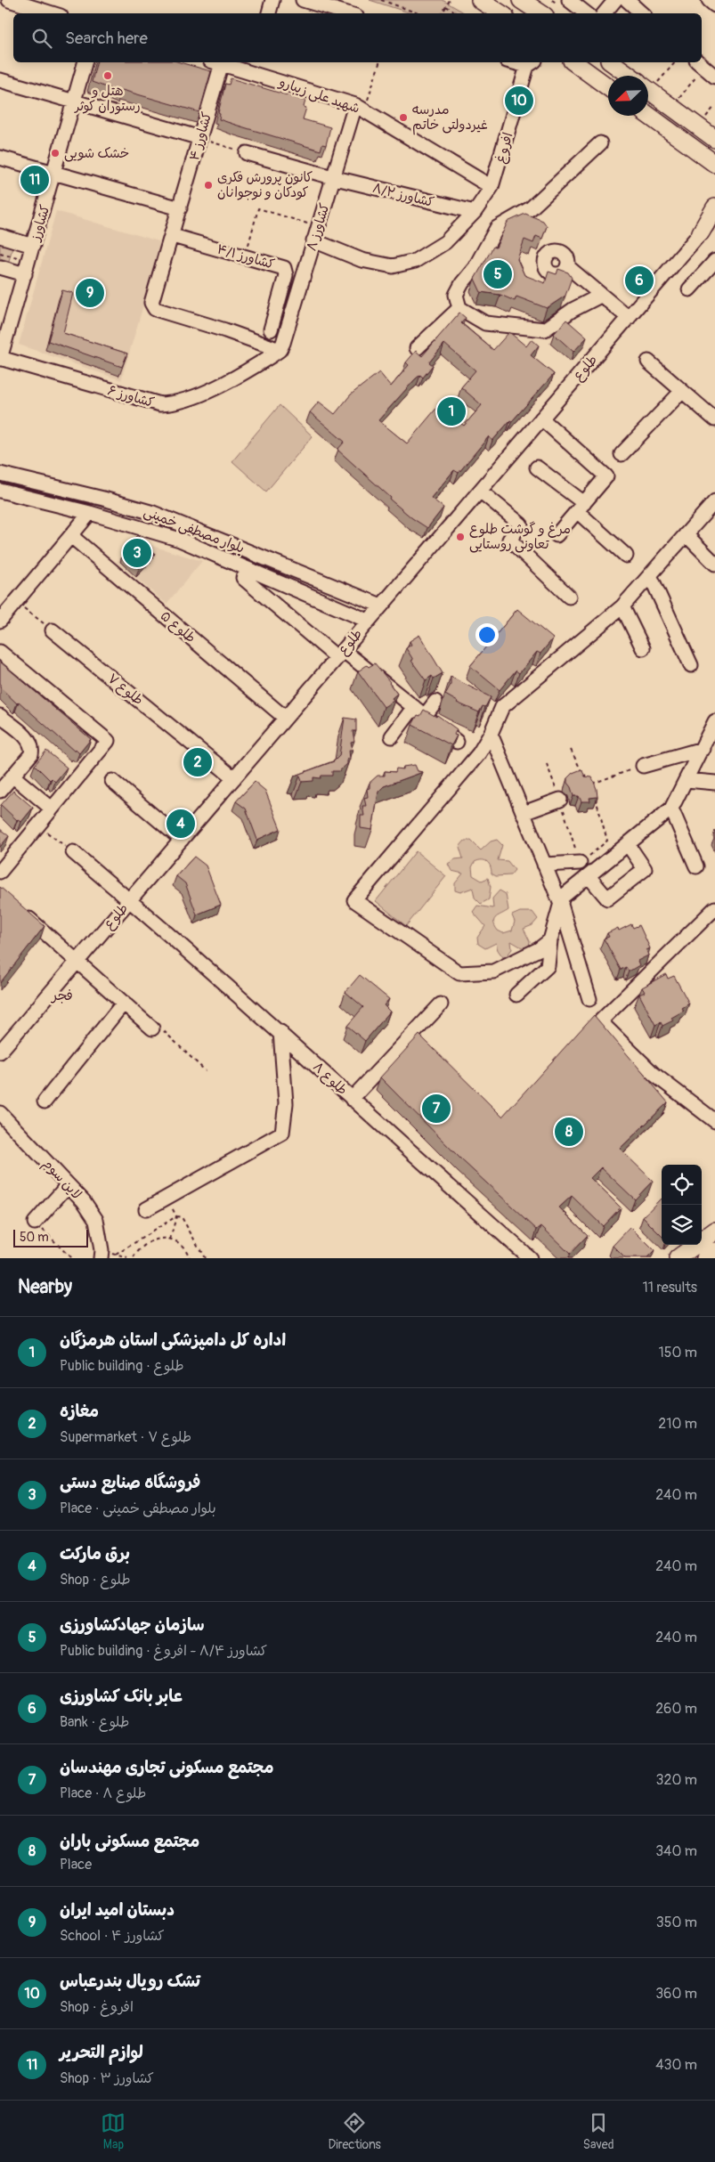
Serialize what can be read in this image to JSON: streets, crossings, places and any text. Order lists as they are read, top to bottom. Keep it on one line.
{"streets":{"street":["شهید علی زیبارو","کشاورز ۴","افروغ","کشاورز ۸/۲","کشاورز","کشاورز ۸","کشاورز ۴/۱","طلوع","کشاورز ۶","بلوار مصطفی خمینی","طلوع ۵","طلوع ۷","طلوع ۸","لاین سوم"]},"crossings":[["شهید علی زیبارو","افروغ"],["شهید علی زیبارو","کشاورز ۸"],["کشاورز ۴","کشاورز ۸"],["کشاورز ۴","کشاورز ۴/۱"],["کشاورز ۴","کشاورز ۶"],["افروغ","کشاورز ۸/۲"],["افروغ","کشاورز ۸"],["کشاورز ۸/۲","کشاورز ۸"],["کشاورز","کشاورز ۶"],["کشاورز ۸","کشاورز ۶"],["طلوع","بلوار مصطفی خمینی"],["طلوع","طلوع ۵"],["طلوع","طلوع ۷"],["طلوع","طلوع ۸"]],"districts":["فجر"],"places":["هتل و رستوران کوثر","مدرسه غیردولتی خاتم","خشک شویی","کانون پرورش فکری کودکان و نوجوانان","مرغ و گوشت طلوع تعاونی روستایی"],"scale_bar":"50 m","north":"bottom left","page":{"search":"Search here","pins":["10","11","5","6","9","1","3","2","4","7","8"],"scale":"50 m","heading":["Nearby","11 results"],"list":[{"mark":"1","name":"اداره کل دامپزشکی استان هرمزگان","note":"Public building · طلوع","value":"150 m"},{"mark":"2","name":"مغازه","note":"Supermarket · طلوع ۷","value":"210 m"},{"mark":"3","name":"فروشگاه صنایع دستی","note":"Place · بلوار مصطفی خمینی","value":"240 m"},{"mark":"4","name":"برق مارکت","note":"Shop · طلوع","value":"240 m"},{"mark":"5","name":"سازمان جهادکشاورزی","note":"Public building · کشاورز ۸/۴ - افروغ","value":"240 m"},{"mark":"6","name":"عابر بانک کشاورزی","note":"Bank · طلوع","value":"260 m"},{"mark":"7","name":"مجتمع مسکونی تجاری مهندسان","note":"Place · طلوع ۸","value":"320 m"},{"mark":"8","name":"مجتمع مسکونی باران","note":"Place","value":"340 m"},{"mark":"9","name":"دبستان امید ایران","note":"School · کشاورز ۴","value":"350 m"},{"mark":"10","name":"تشک رویال بندرعباس","note":"Shop · افروغ","value":"360 m"},{"mark":"11","name":"لوازم التحریر","note":"Shop · کشاورز ۳","value":"430 m"}],"nav":["Map","Directions","Saved"]}}
